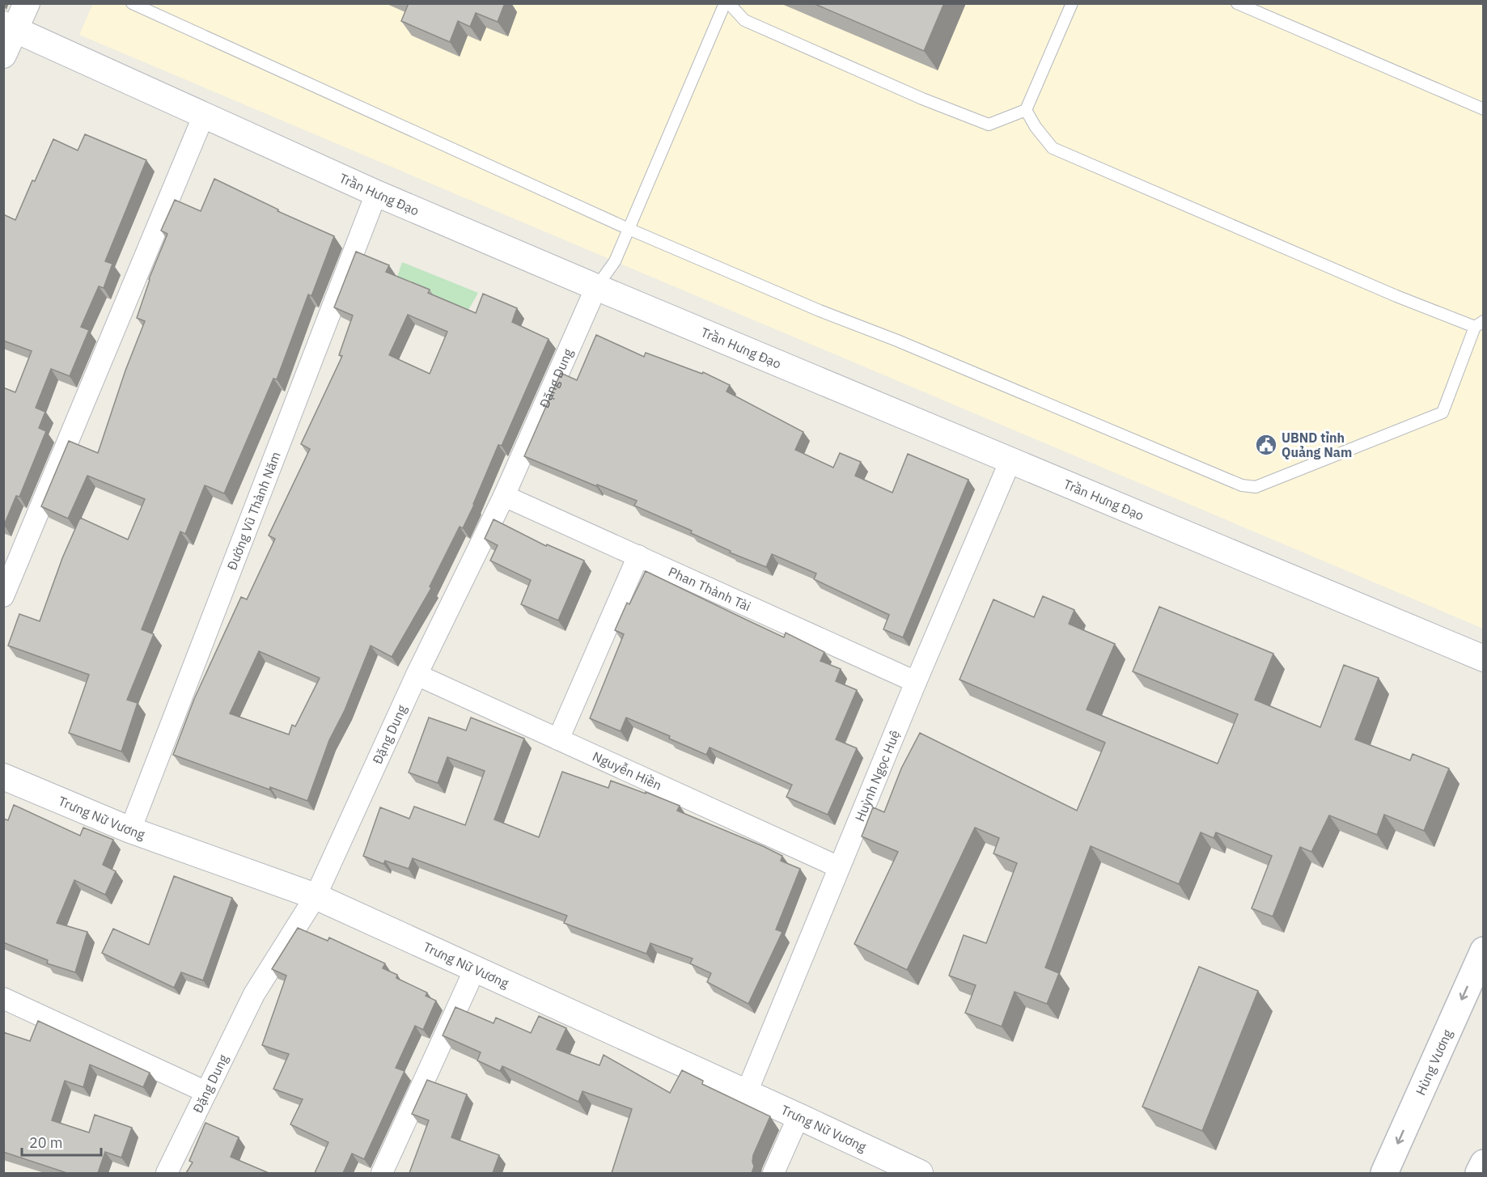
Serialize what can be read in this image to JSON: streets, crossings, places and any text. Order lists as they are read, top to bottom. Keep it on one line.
{"streets":{"main road":["Hùng Vương"],"street":["Trần Hưng Đạo","Đặng Dung","Đường Vũ Thành Năm","Phan Thành Tài","Nguyễn Hiền","Huỳnh Ngọc Huệ","Trưng Nữ Vương"]},"crossings":[["Trần Hưng Đạo","Đặng Dung"],["Trần Hưng Đạo","Đường Vũ Thành Năm"],["Trần Hưng Đạo","Huỳnh Ngọc Huệ"],["Đặng Dung","Phan Thành Tài"],["Đặng Dung","Nguyễn Hiền"],["Đặng Dung","Trưng Nữ Vương"],["Đường Vũ Thành Năm","Trưng Nữ Vương"],["Phan Thành Tài","Huỳnh Ngọc Huệ"],["Nguyễn Hiền","Huỳnh Ngọc Huệ"],["Huỳnh Ngọc Huệ","Trưng Nữ Vương"]],"one_way":["Hùng Vương"],"places":{"public building":["UBND tỉnh Quảng Nam"]},"scale_bar":"20 m"}
